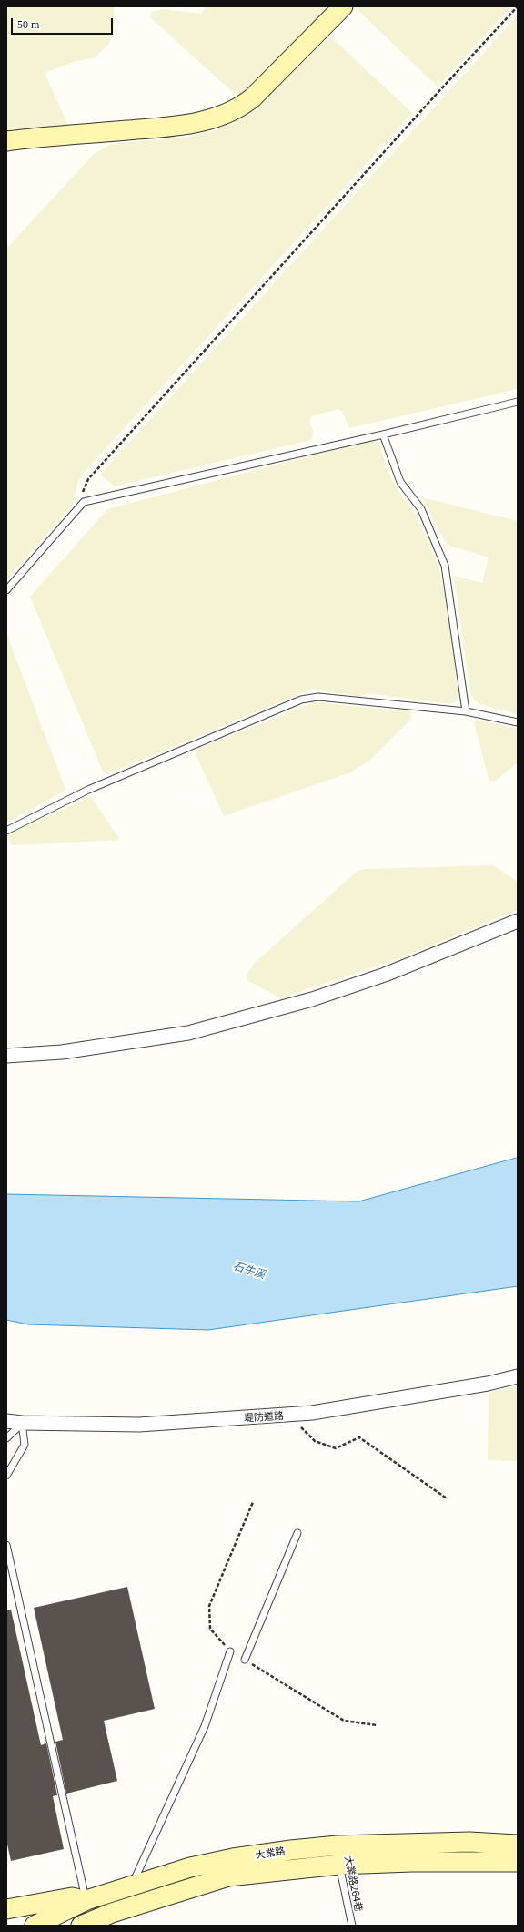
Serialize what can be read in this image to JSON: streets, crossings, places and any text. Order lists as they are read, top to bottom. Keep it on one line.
{"streets":{"main road":["大業路"],"street":["堤防道路"],"lane":["大業路264巷"]},"crossings":[["大業路","大業路264巷"]],"water":["石牛溪"],"scale_bar":"50 m"}
